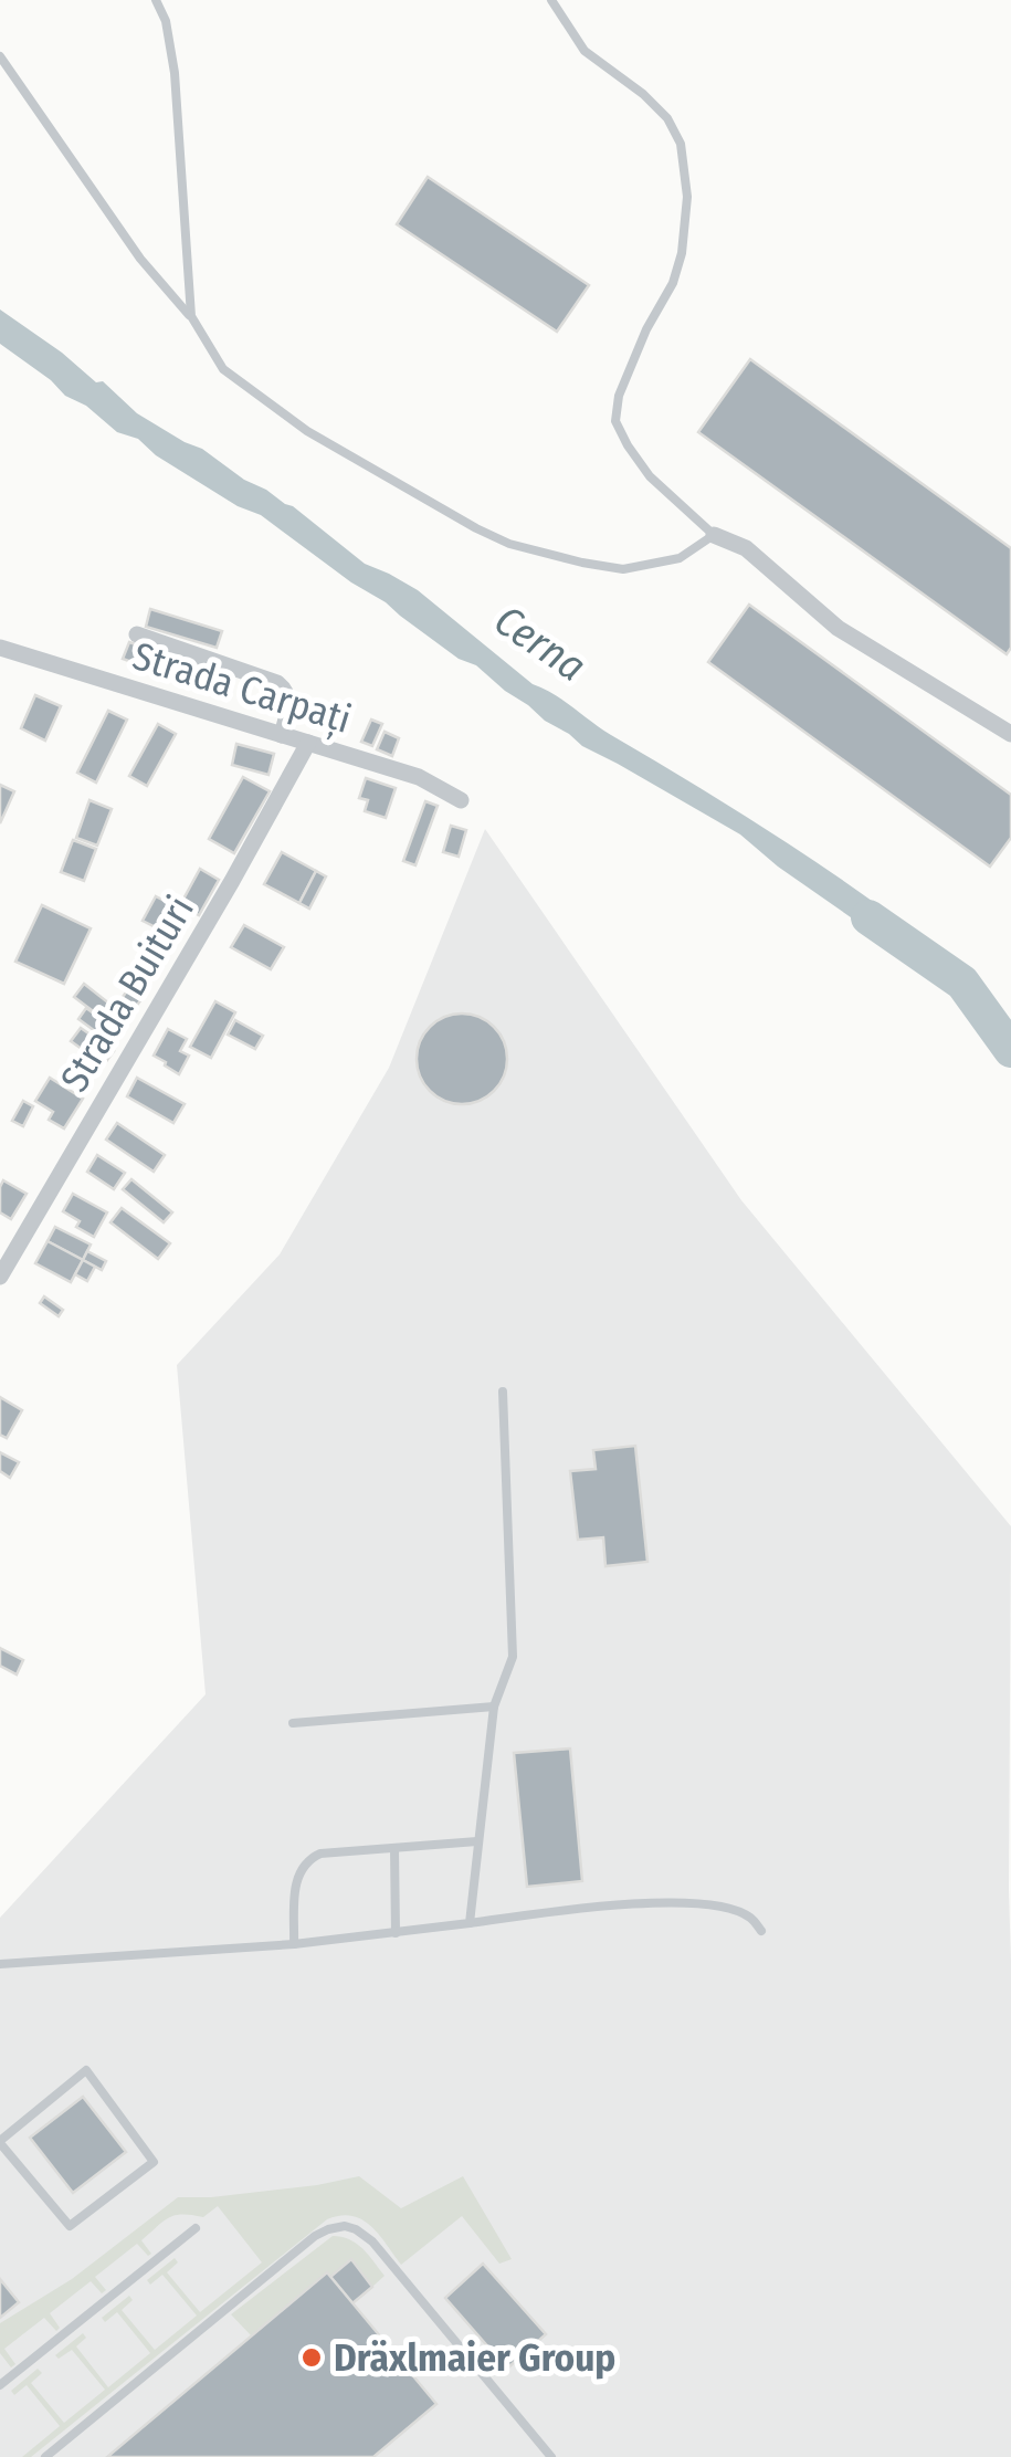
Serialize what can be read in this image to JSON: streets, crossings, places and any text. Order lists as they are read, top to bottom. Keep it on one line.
{"streets":{"street":["Strada Carpați","Strada Buituri"]},"crossings":[["Strada Carpați","Strada Buituri"]],"water":["Cerna"],"places":["Dräxlmaier Group"]}
